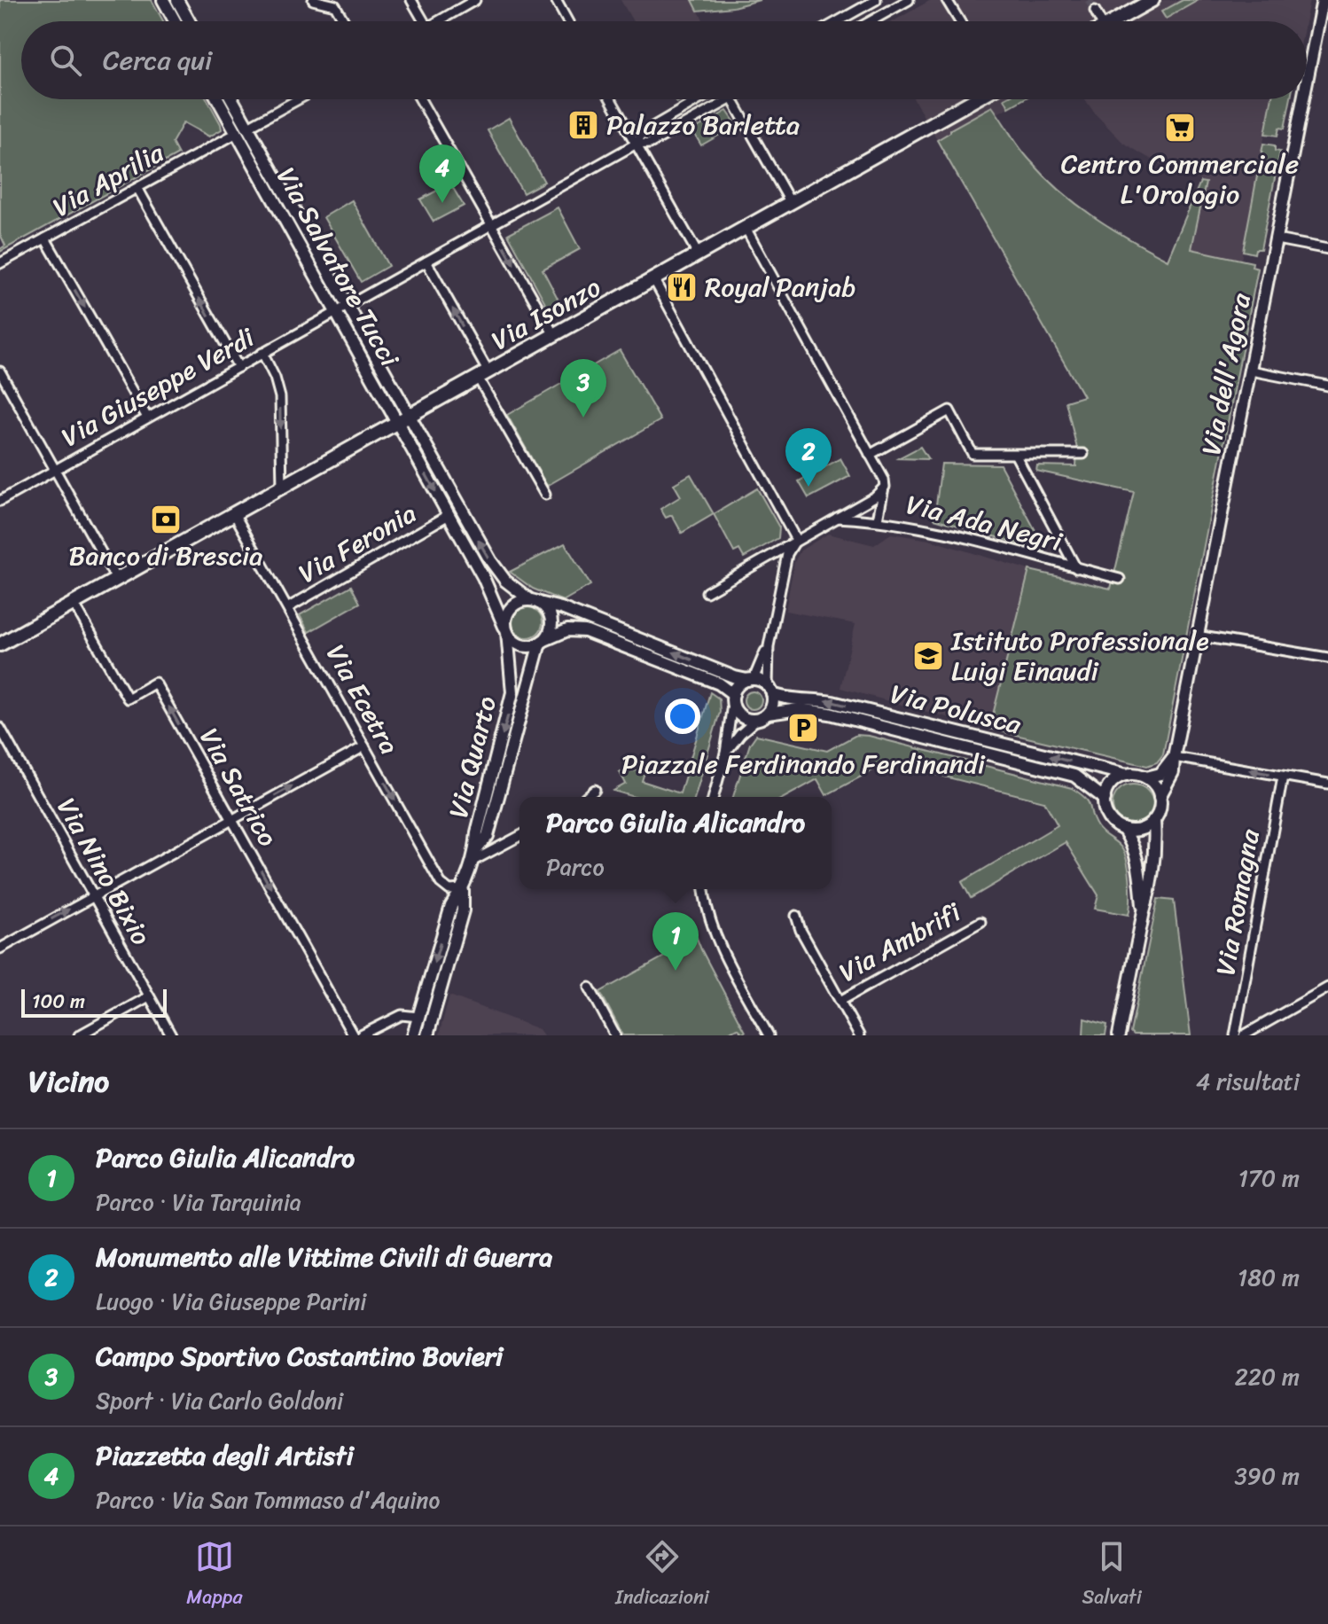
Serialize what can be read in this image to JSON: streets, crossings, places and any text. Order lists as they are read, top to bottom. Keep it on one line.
{"streets":{"main road":["Via Isonzo"],"street":["Via Aprilia","Via Salvatore Tucci","Via dell'Agora","Via Giuseppe Verdi","Via Ada Negri","Via Feronia","Via Ecetra","Via Polusca","Via Quarto","Via Satrico","Via Nino Bixio","Via Romagna","Via Ambrifi"]},"crossings":[["Via Aprilia","Via Salvatore Tucci"],["Via Salvatore Tucci","Via Isonzo"],["Via Salvatore Tucci","Via Giuseppe Verdi"],["Via Salvatore Tucci","Via Polusca"],["Via Isonzo","Via Ecetra"],["Via Isonzo","Via Polusca"],["Via Isonzo","Via Satrico"],["Via dell'Agora","Via Polusca"],["Via Feronia","Via Ecetra"],["Via Ecetra","Via Quarto"],["Via Polusca","Via Quarto"]],"one_way":["Via Ecetra"],"places":{"building":["Palazzo Barletta"],"supermarket":["Centro Commerciale L'Orologio"],"restaurant":["Royal Panjab"],"bank":["Banco di Brescia"],"school or university":["Istituto Professionale Luigi Einaudi"],"parking":["Piazzale Ferdinando Ferdinandi"]},"scale_bar":"100 m","page":{"search":"Cerca qui","pins":["4","3","2","1"],"popup":["Parco Giulia Alicandro","Parco"],"scale":"100 m","heading":["Vicino","4 risultati"],"list":[{"mark":"1","name":"Parco Giulia Alicandro","note":"Parco · Via Tarquinia","value":"170 m"},{"mark":"2","name":"Monumento alle Vittime Civili di Guerra","note":"Luogo · Via Giuseppe Parini","value":"180 m"},{"mark":"3","name":"Campo Sportivo Costantino Bovieri","note":"Sport · Via Carlo Goldoni","value":"220 m"},{"mark":"4","name":"Piazzetta degli Artisti","note":"Parco · Via San Tommaso d'Aquino","value":"390 m"}],"nav":["Mappa","Indicazioni","Salvati"]}}
